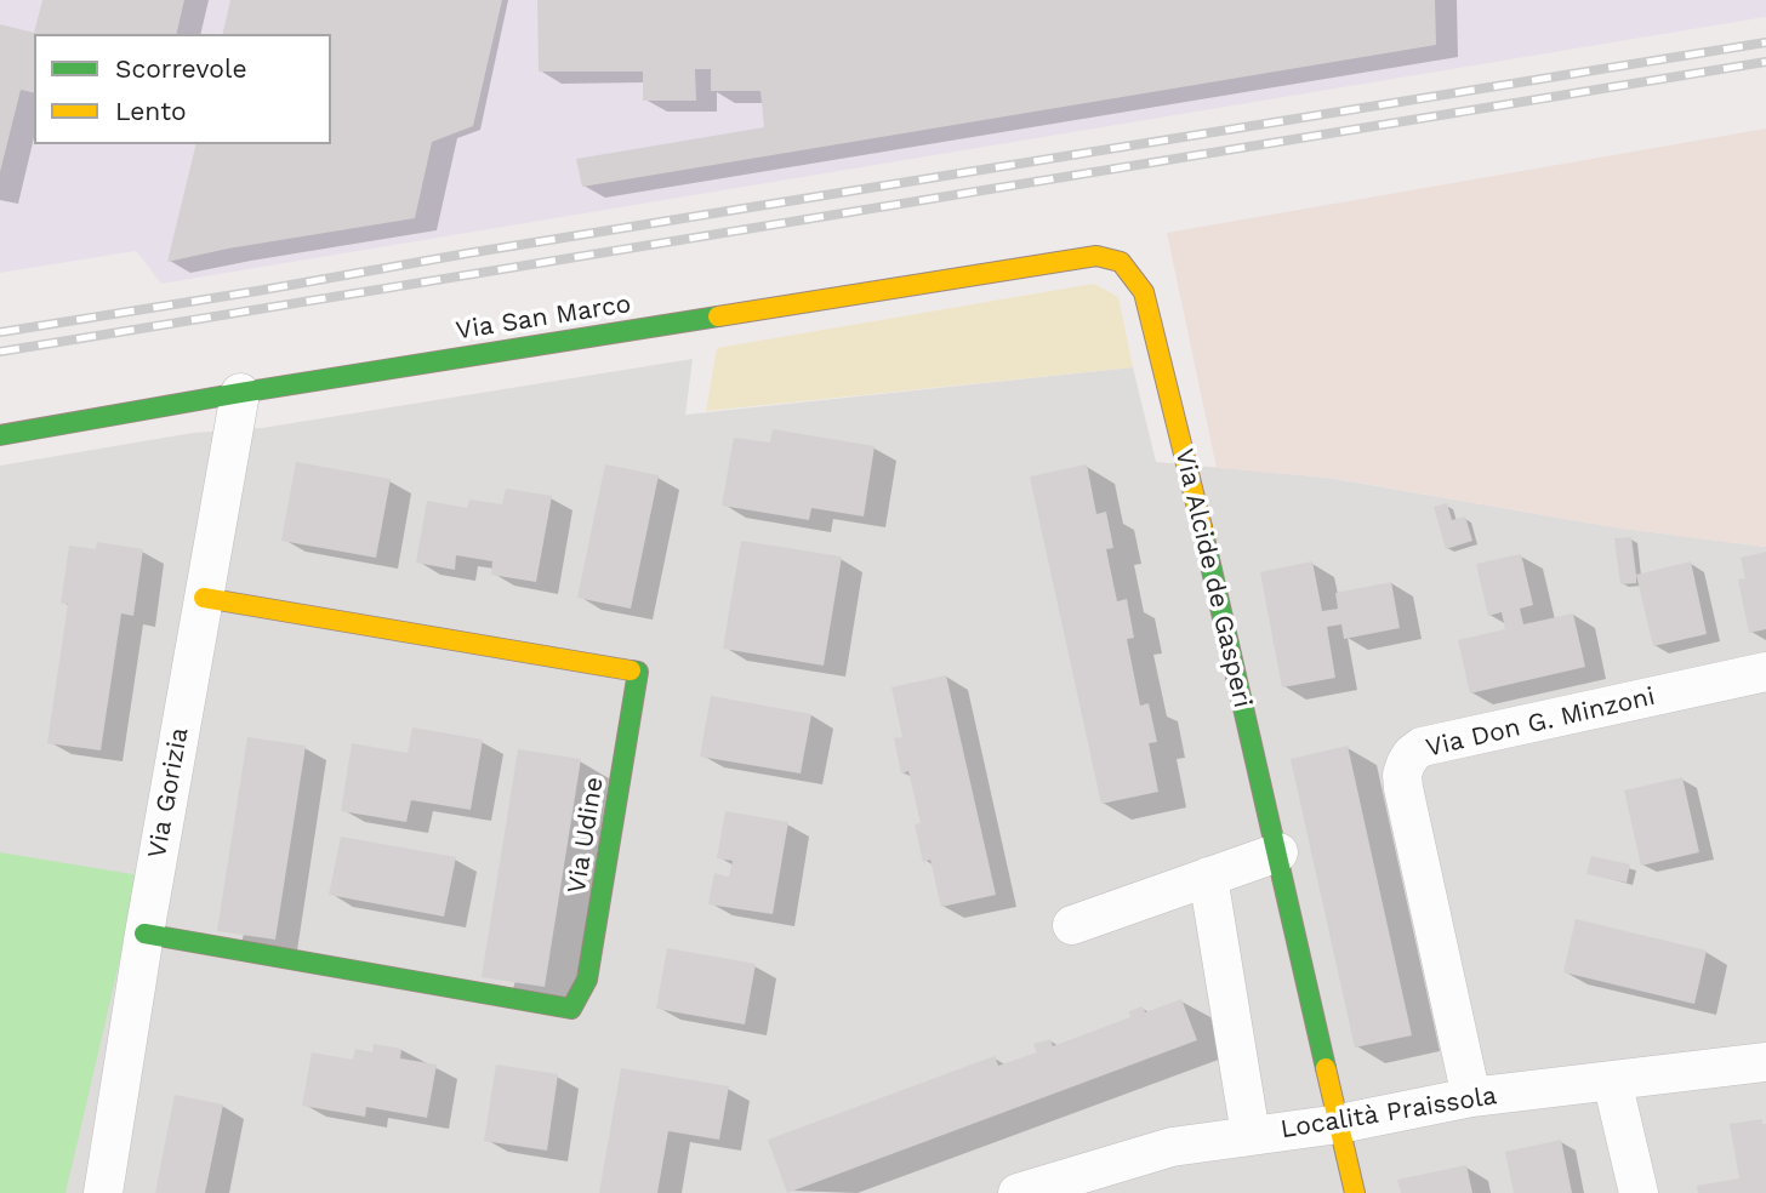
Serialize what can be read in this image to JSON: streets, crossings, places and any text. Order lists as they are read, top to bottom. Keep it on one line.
{"streets":{"street":["Via San Marco","Via Alcide de Gasperi","Via Don G. Minzoni","Via Gorizia","Via Udine","Località Praissola"]},"crossings":[["Via San Marco","Via Alcide de Gasperi"],["Via San Marco","Via Gorizia"],["Via Alcide de Gasperi","Località Praissola"],["Via Don G. Minzoni","Località Praissola"],["Via Gorizia","Via Udine"]],"legend":["Scorrevole","Lento"]}
